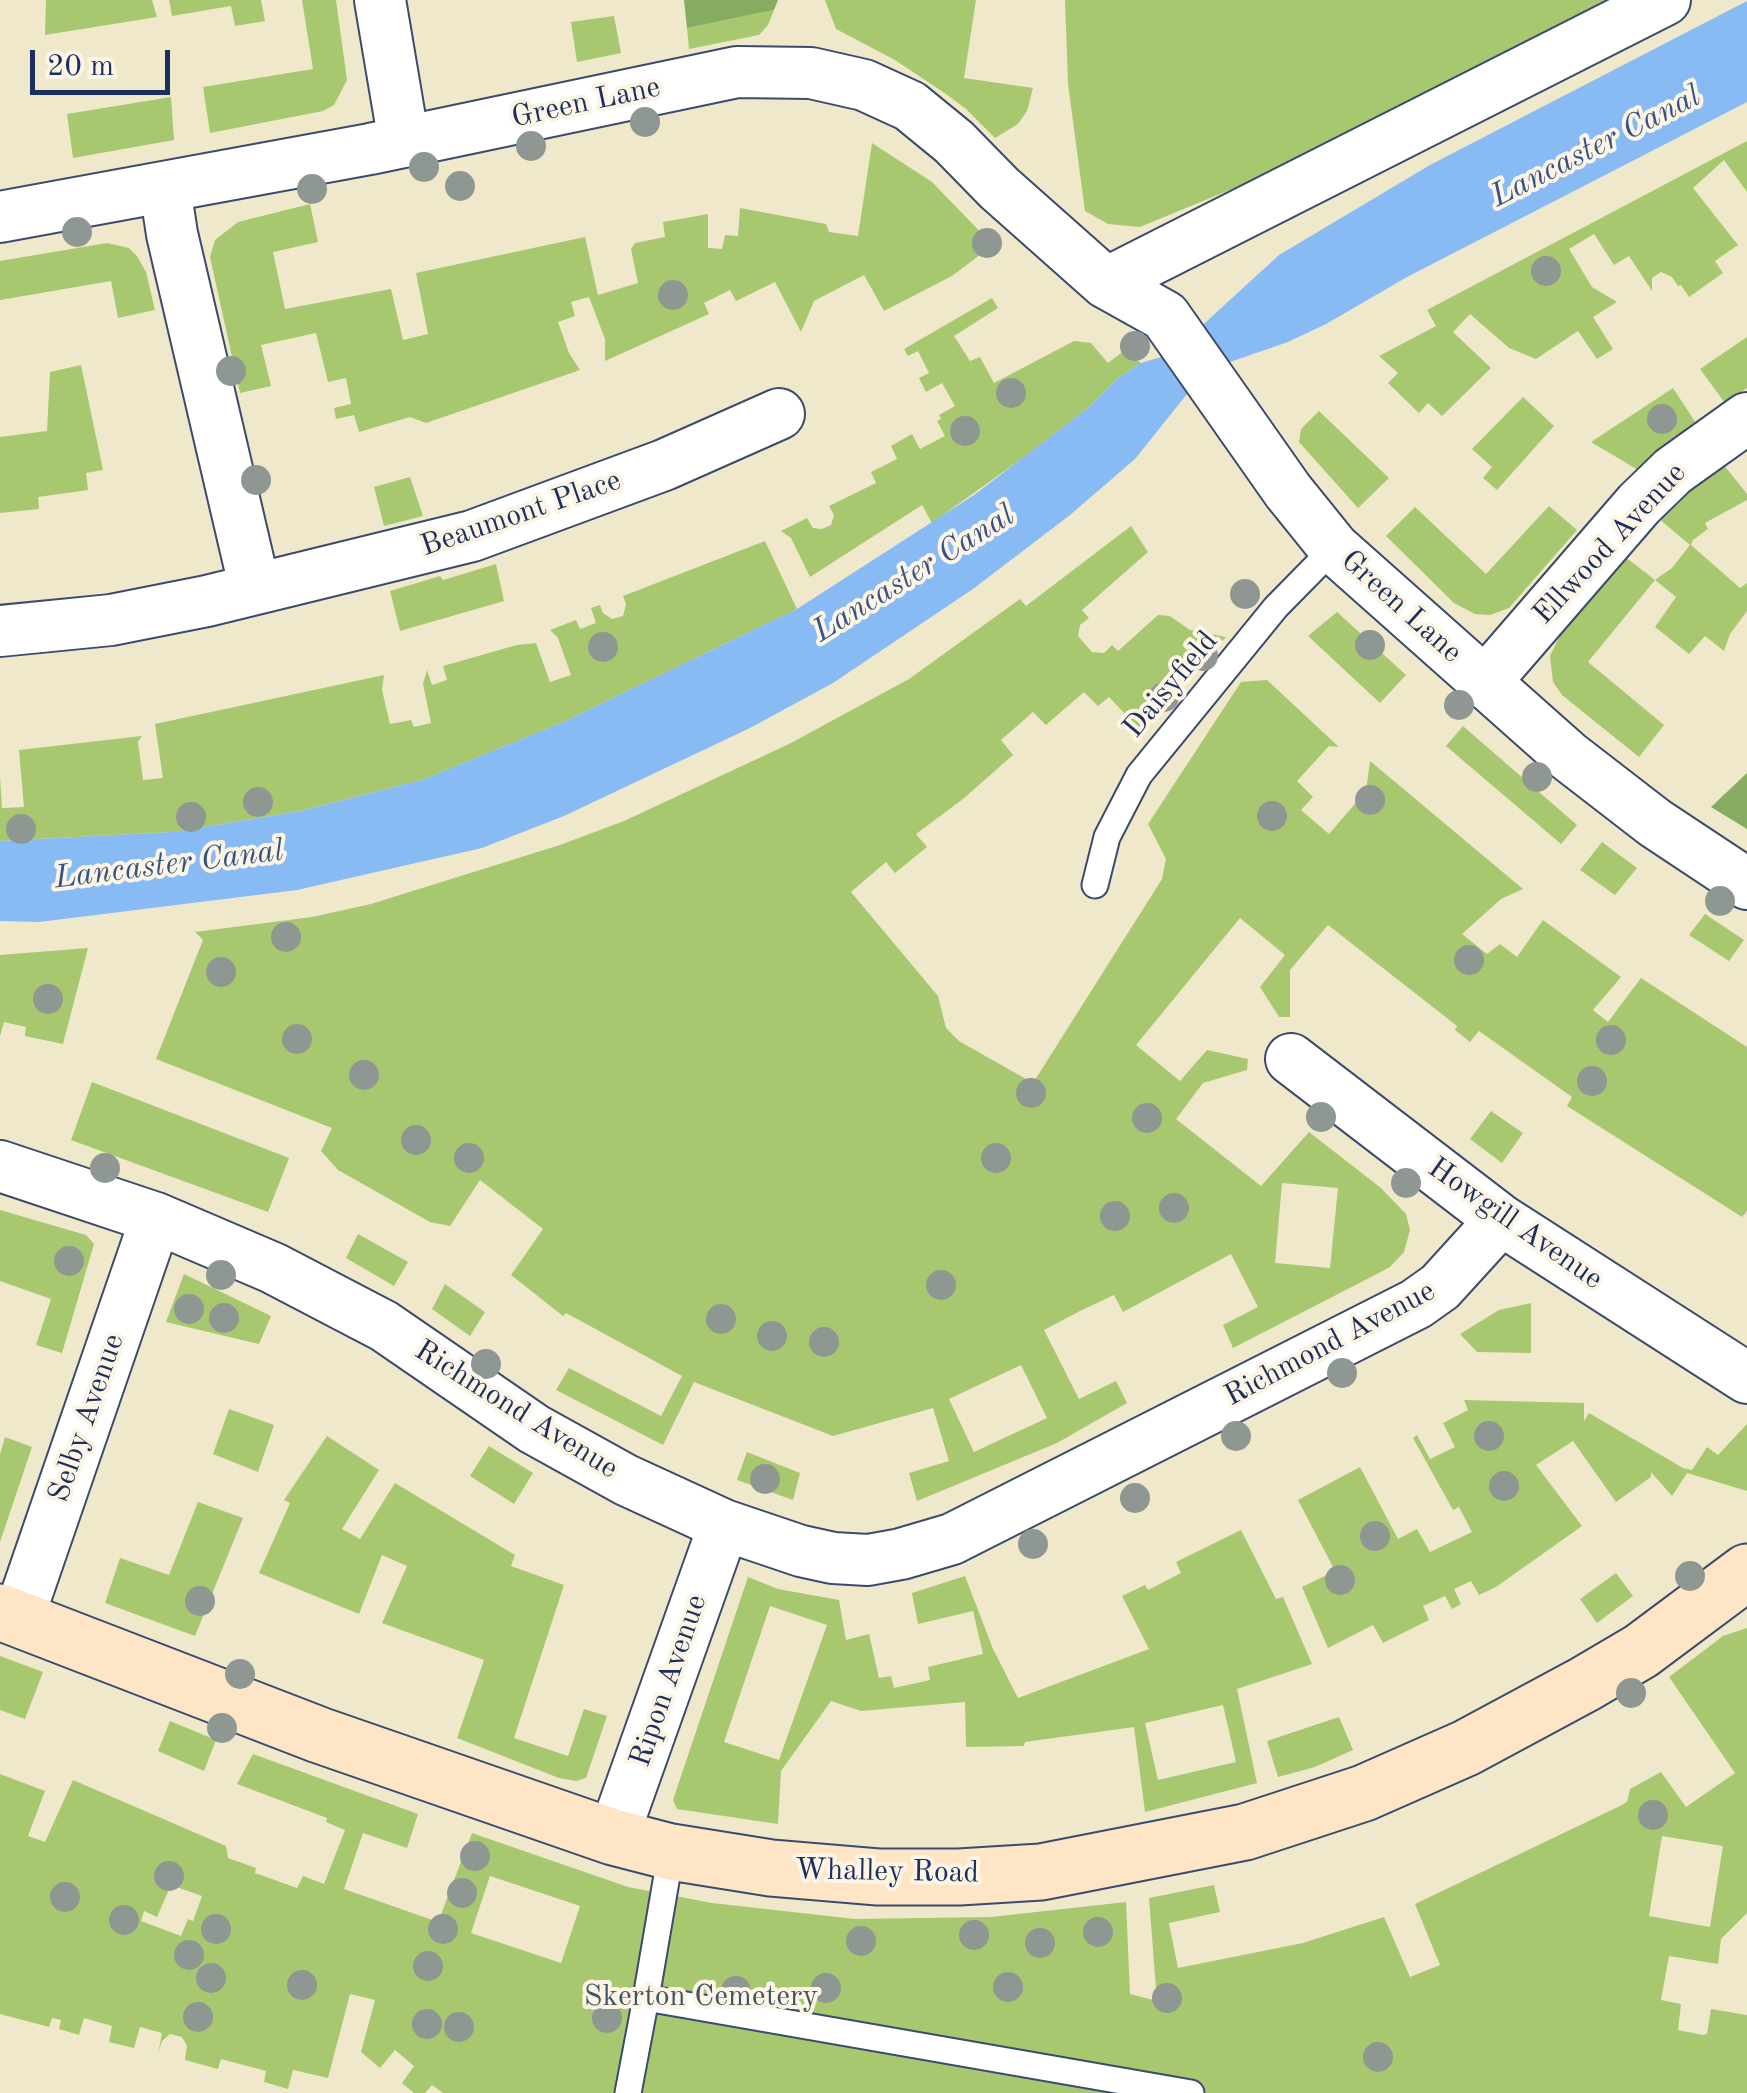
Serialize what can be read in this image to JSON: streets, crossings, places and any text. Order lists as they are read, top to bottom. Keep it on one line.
{"streets":{"street":["Green Lane","Beaumont Place","Ellwood Avenue","Howgill Avenue","Richmond Avenue","Selby Avenue","Ripon Avenue","Whalley Road"],"lane":["Daisyfield"]},"crossings":[["Green Lane","Ellwood Avenue"],["Green Lane","Daisyfield"],["Howgill Avenue","Richmond Avenue"],["Richmond Avenue","Selby Avenue"],["Richmond Avenue","Ripon Avenue"],["Selby Avenue","Whalley Road"],["Ripon Avenue","Whalley Road"]],"water":["Lancaster Canal"],"parks":["Skerton Cemetery"],"scale_bar":"20 m"}
